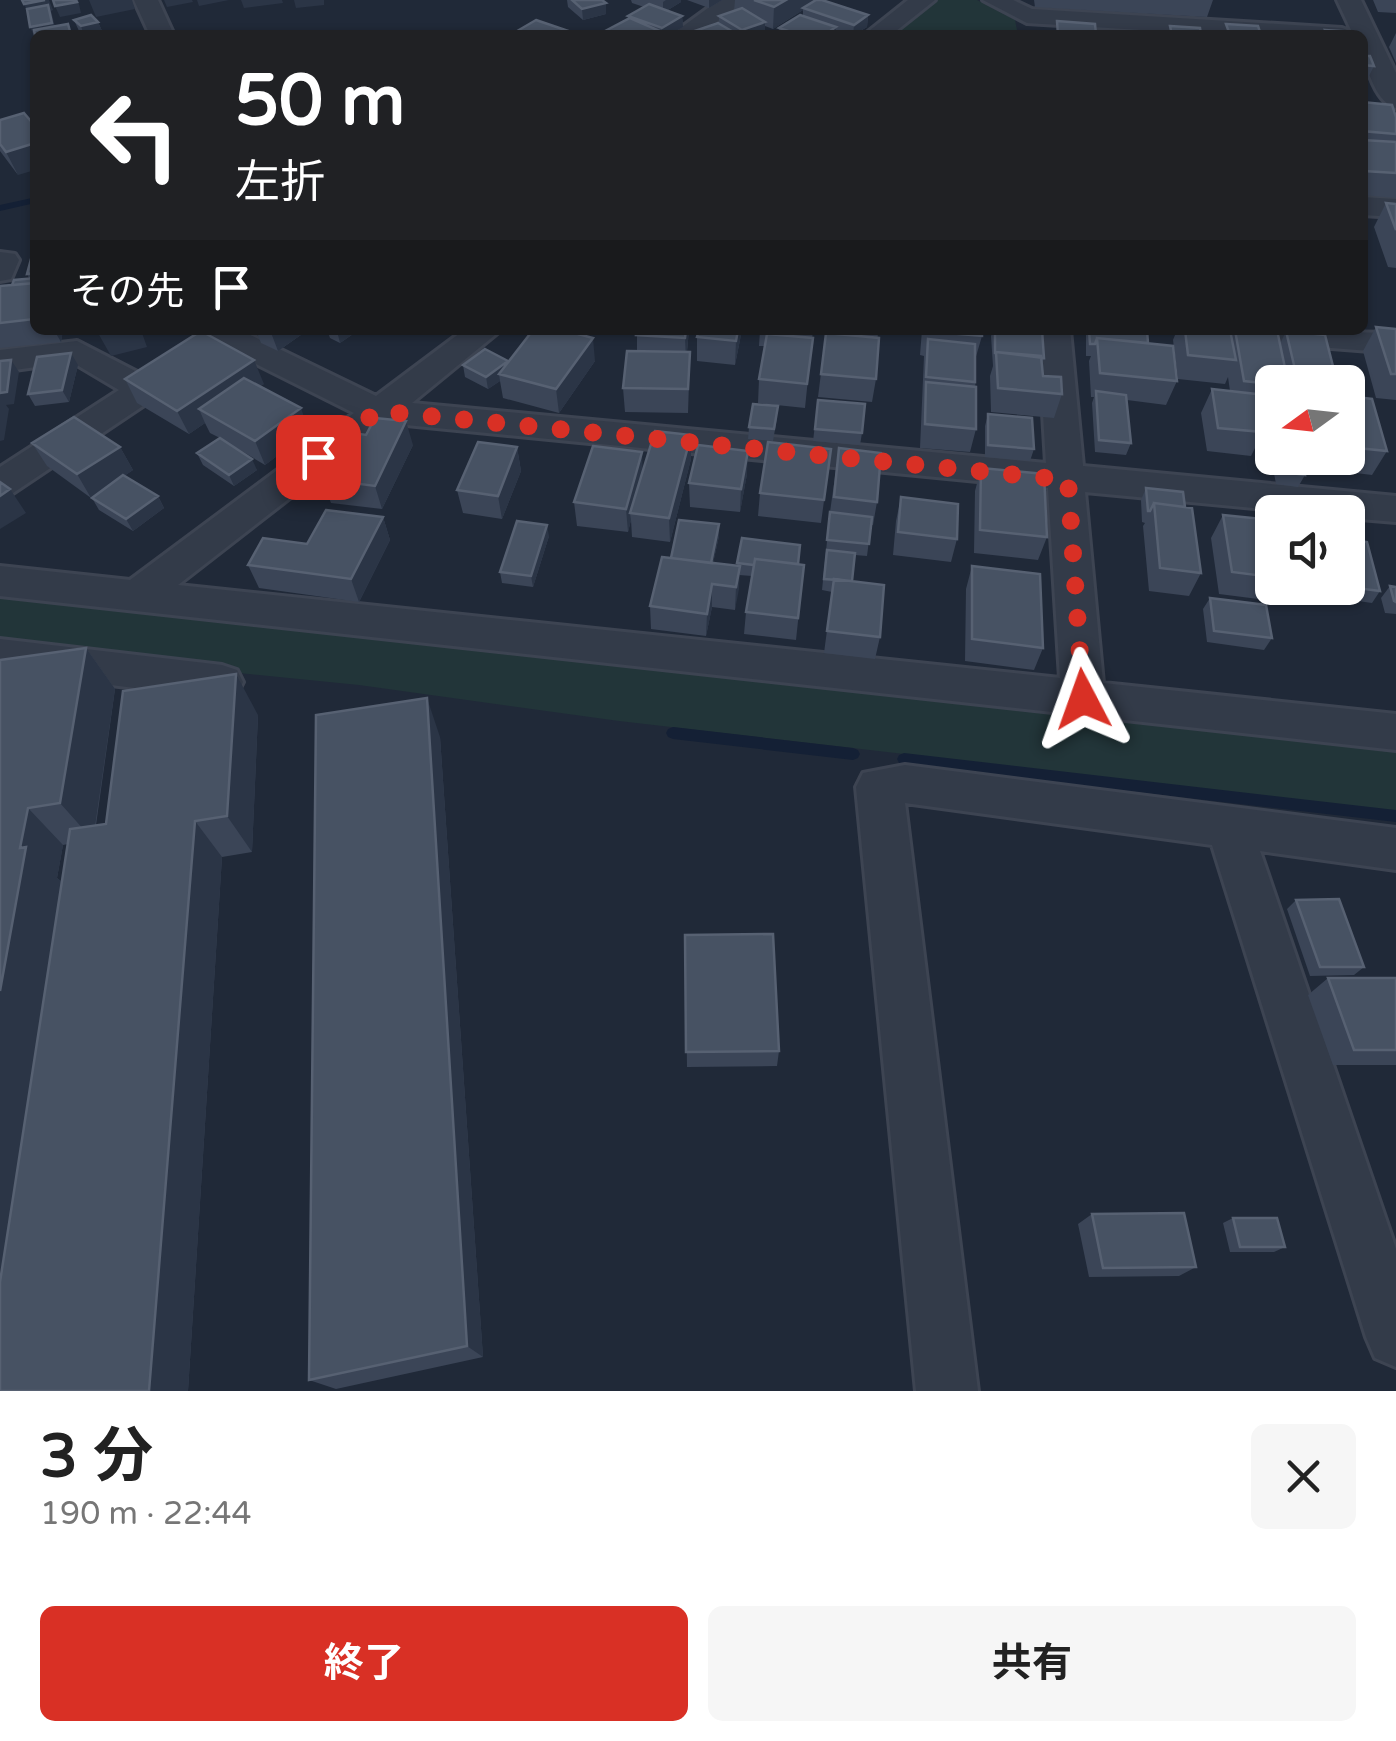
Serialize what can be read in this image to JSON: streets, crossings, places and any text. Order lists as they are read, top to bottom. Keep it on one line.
{"north":"left","page":{"turn":["50 m","左折"],"then":"その先","heading":["3 分","190 m · 22:44"],"buttons":["終了","共有"]}}
